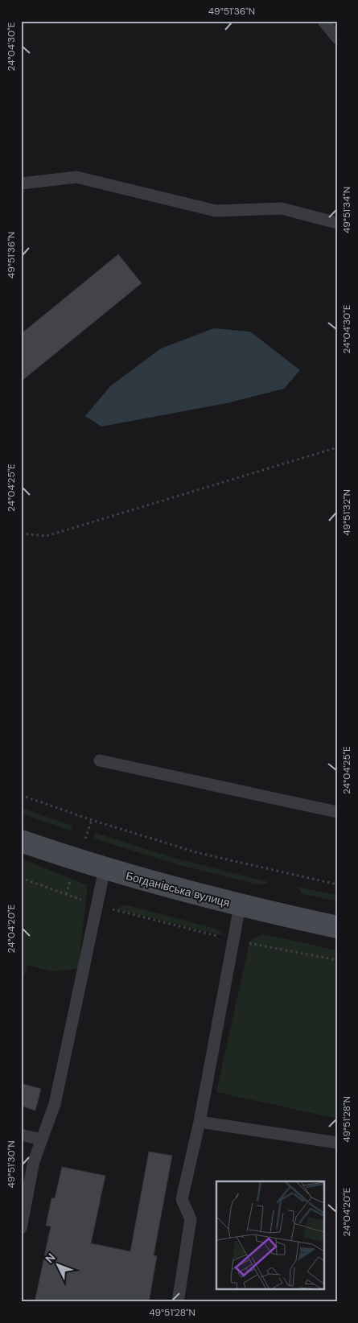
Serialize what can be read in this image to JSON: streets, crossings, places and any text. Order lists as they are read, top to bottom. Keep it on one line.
{"streets":{"main road":["Богданівська вулиця"]},"north":"top left","coordinates":["49°51'36\"N","24°04'30\"E","49°51'34\"N","24°04'25\"E","49°51'32\"N","24°04'20\"E","49°51'28\"N","49°51'30\"N"]}
